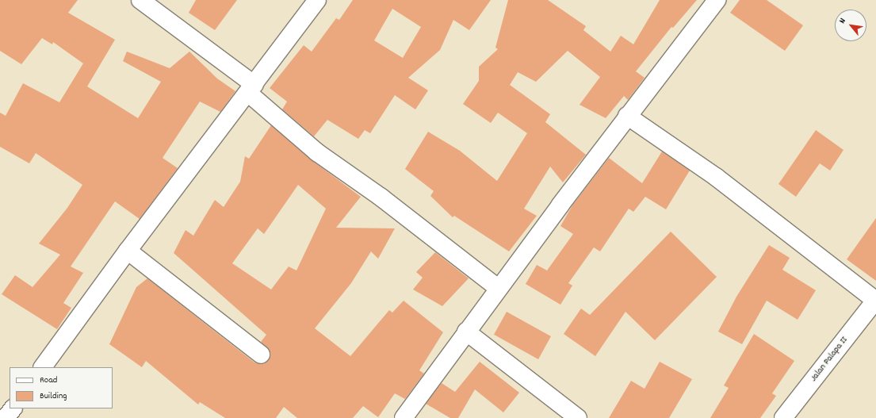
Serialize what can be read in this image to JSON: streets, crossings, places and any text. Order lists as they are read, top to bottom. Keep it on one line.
{"streets":{"street":["Jalan Palapa II"]},"legend":["Road","Building"],"north":"top left"}
